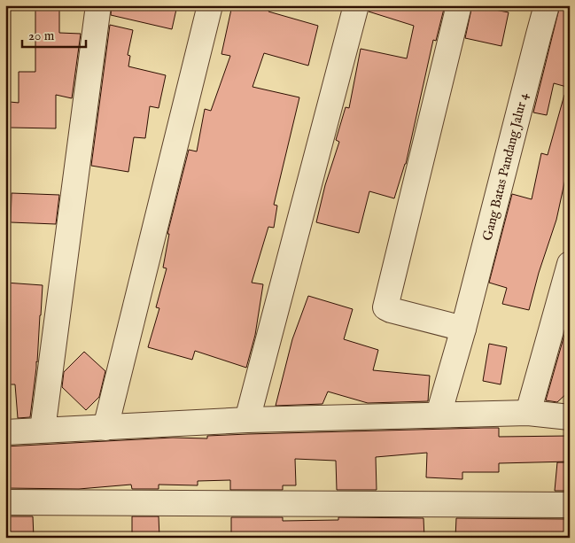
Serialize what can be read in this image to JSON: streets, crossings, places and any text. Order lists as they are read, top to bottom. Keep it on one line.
{"streets":{"street":["Gang Batas Pandang Jalur 4"]},"scale_bar":"20 m"}
